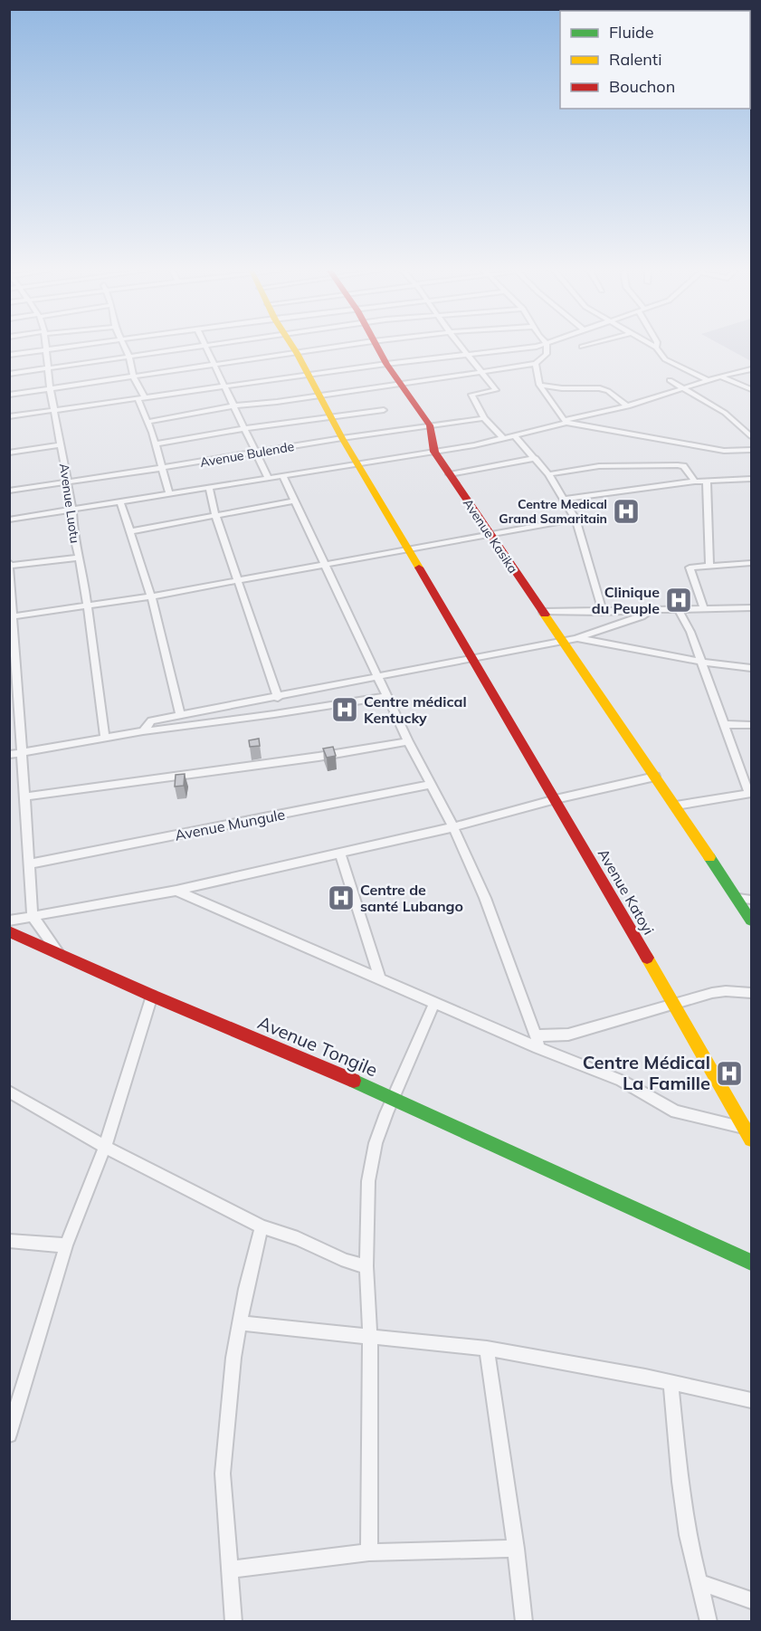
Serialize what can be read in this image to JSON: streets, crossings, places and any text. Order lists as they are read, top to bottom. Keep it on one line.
{"streets":{"street":["Avenue Bulende","Avenue Luotu","Avenue Kasika","Avenue Mungule","Avenue Katoyi","Avenue Tongile"]},"crossings":[["Avenue Bulende","Avenue Luotu"],["Avenue Bulende","Avenue Kasika"],["Avenue Bulende","Avenue Katoyi"]],"places":{"hospital":["Centre Medical Grand Samaritain","Clinique du Peuple","Centre médical Kentucky","Centre de santé Lubango","Centre Médical La Famille"]},"legend":["Fluide","Ralenti","Bouchon"]}
